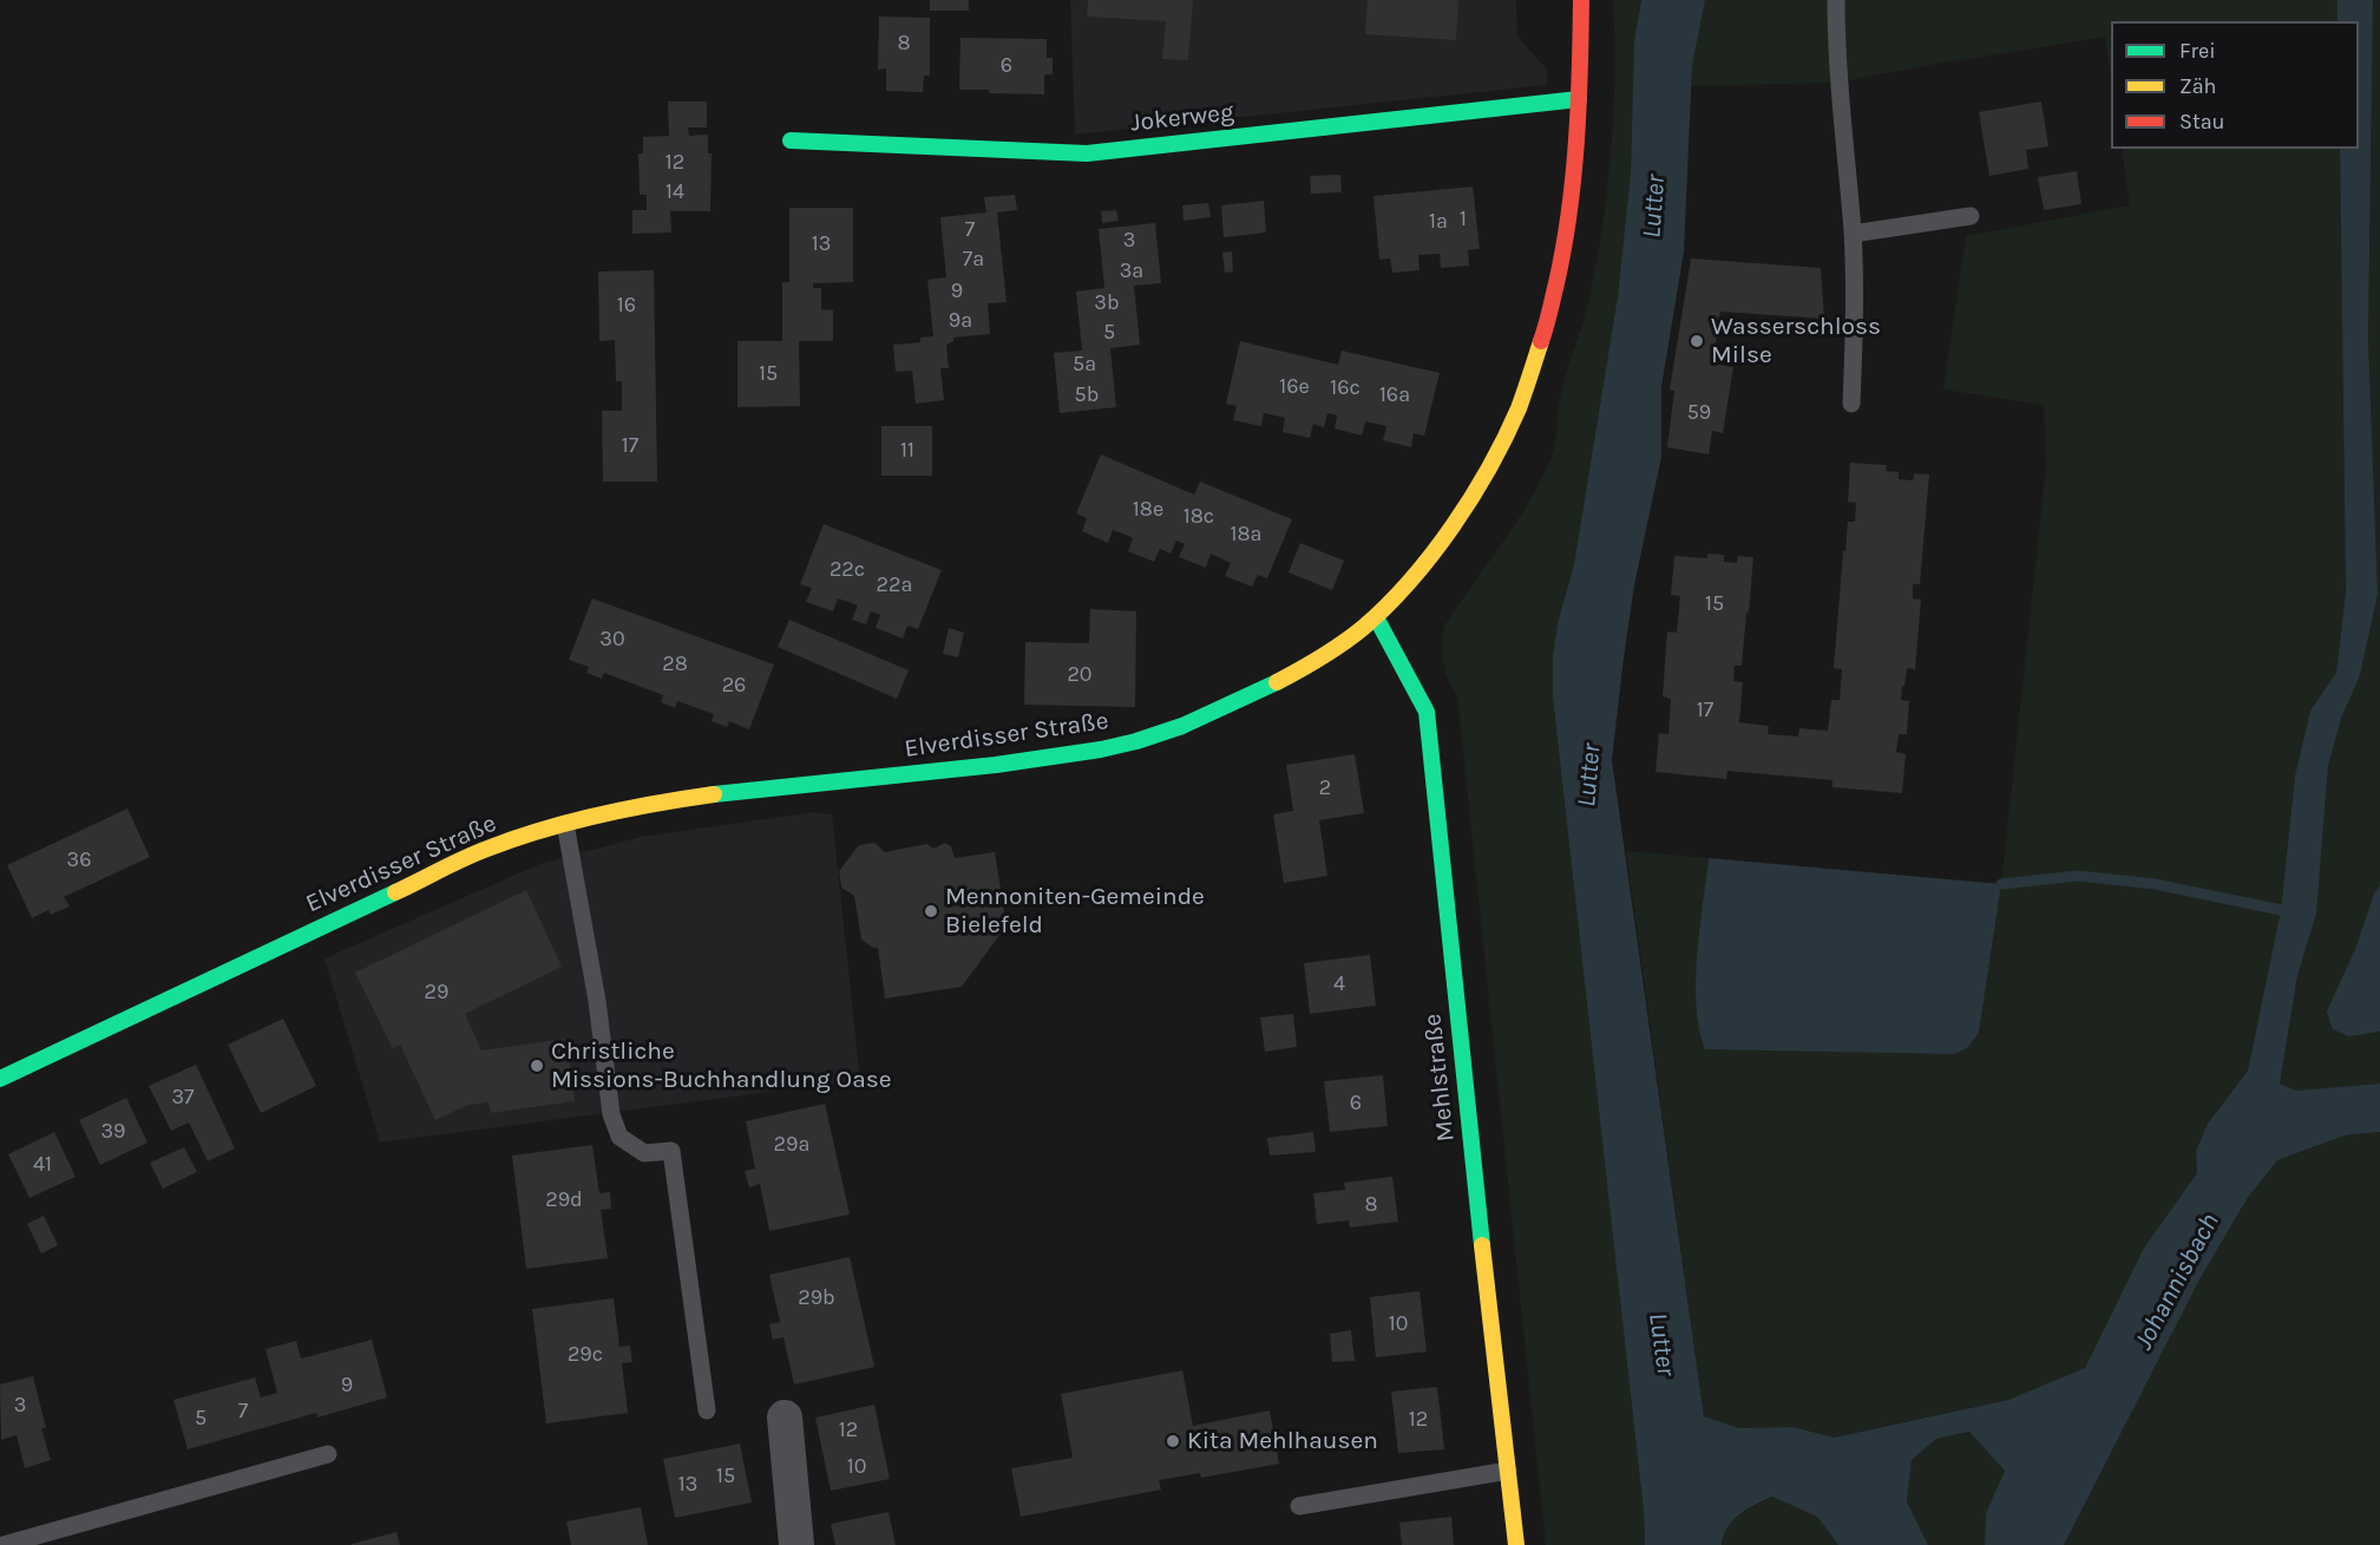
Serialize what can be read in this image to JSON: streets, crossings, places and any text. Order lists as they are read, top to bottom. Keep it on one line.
{"streets":{"street":["Jokerweg","Elverdisser Straße","Mehlstraße"]},"crossings":[["Jokerweg","Elverdisser Straße"],["Elverdisser Straße","Mehlstraße"]],"water":["Lutter","Johannisbach"],"places":["Wasserschloss Milse","Mennoniten-Gemeinde Bielefeld","Christliche Missions-Buchhandlung Oase","Kita Mehlhausen"],"house_numbers":["8","6","12","14","1","1a","7","3","13","7a","3a","9","3b","16","9a","5","5a","15","16e","16c","5b","16a","59","17","11","18e","18c","18a","22c","22a","15","30","28","20","26","17","2","36","4","29","37","6","39","29a","41","29d","8","29b","10","29c","9","3","7","5","12","12","10","15","13"],"legend":["Frei","Zäh","Stau"]}
